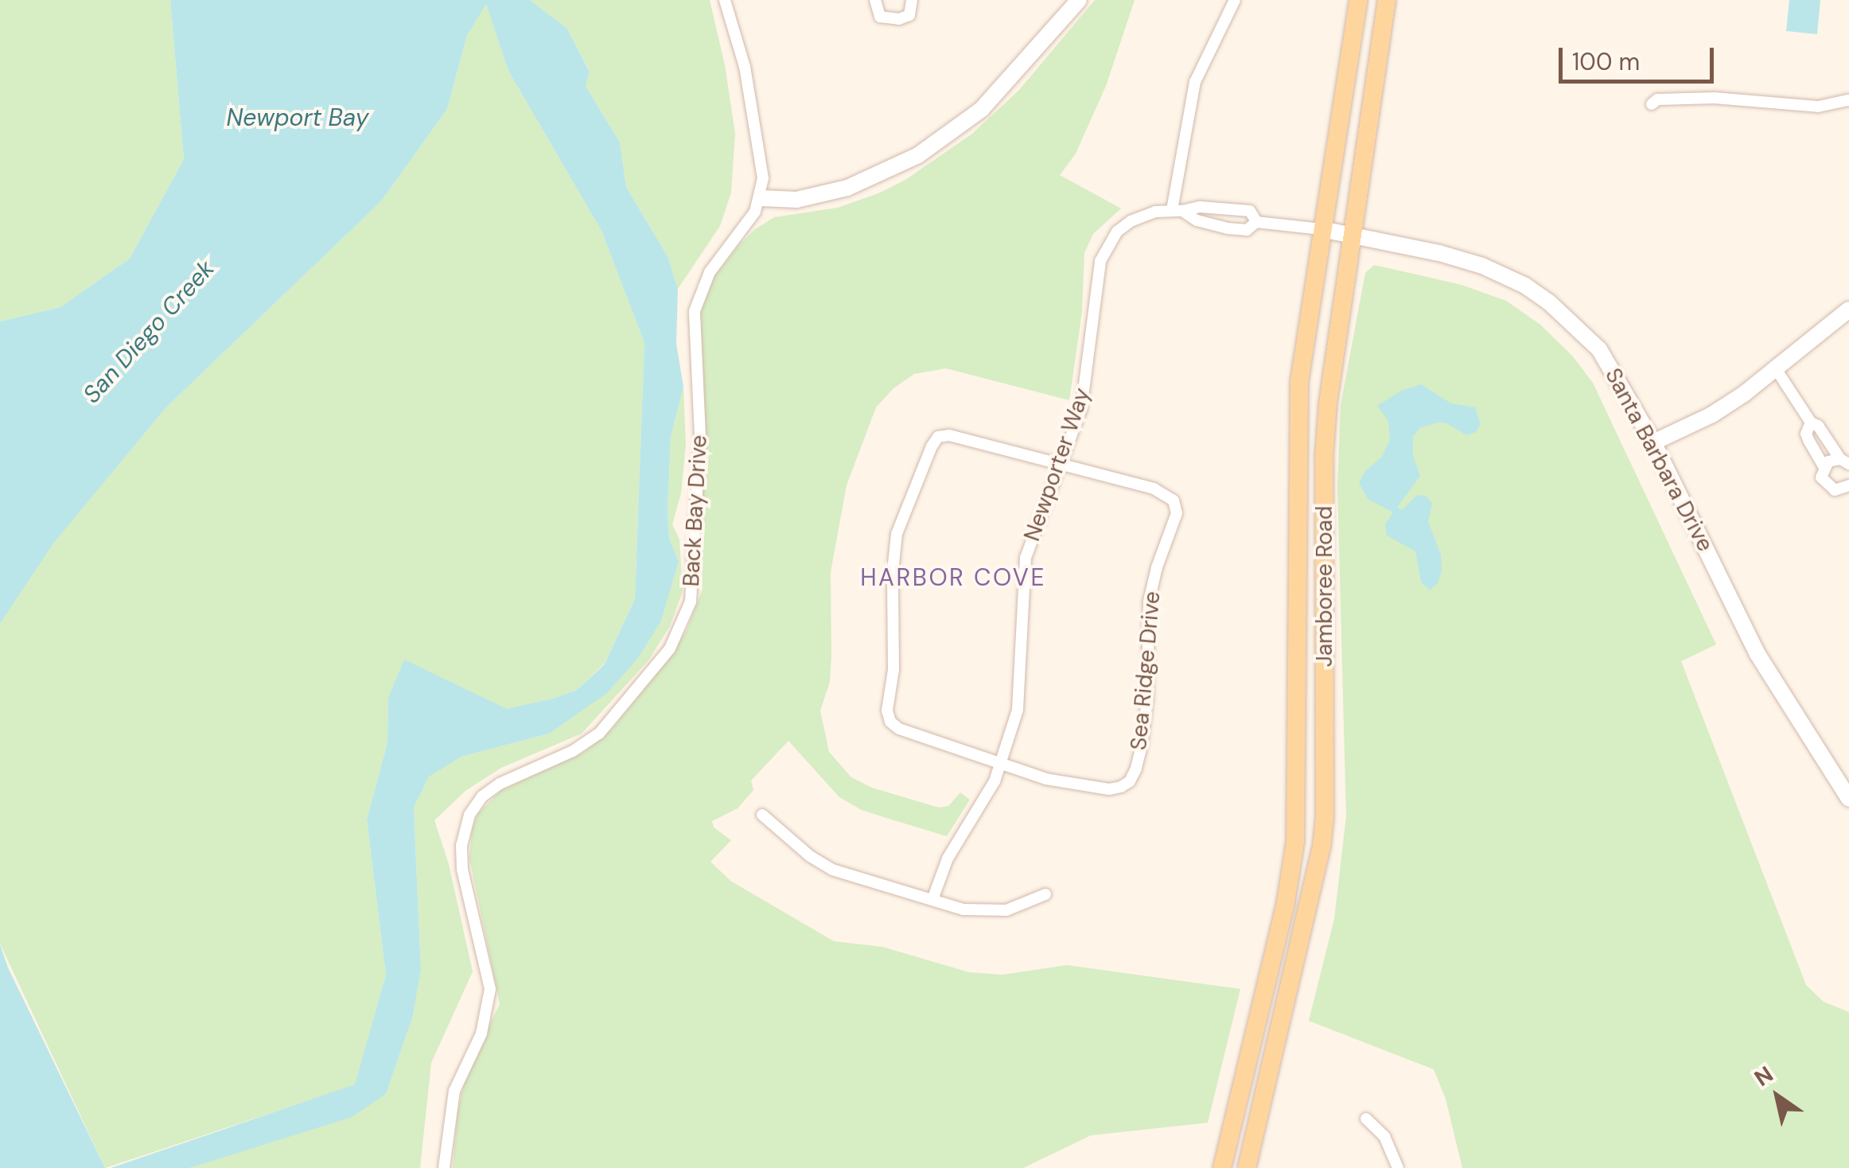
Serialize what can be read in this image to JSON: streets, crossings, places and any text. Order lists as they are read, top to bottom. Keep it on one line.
{"streets":{"main road":["Santa Barbara Drive","Jamboree Road"],"street":["Newporter Way","Back Bay Drive","Sea Ridge Drive"]},"crossings":[["Santa Barbara Drive","Newporter Way"],["Santa Barbara Drive","Jamboree Road"],["Newporter Way","Jamboree Road"],["Newporter Way","Sea Ridge Drive"]],"districts":["HARBOR COVE"],"water":["Newport Bay","San Diego Creek"],"scale_bar":"100 m","north":"top left"}
